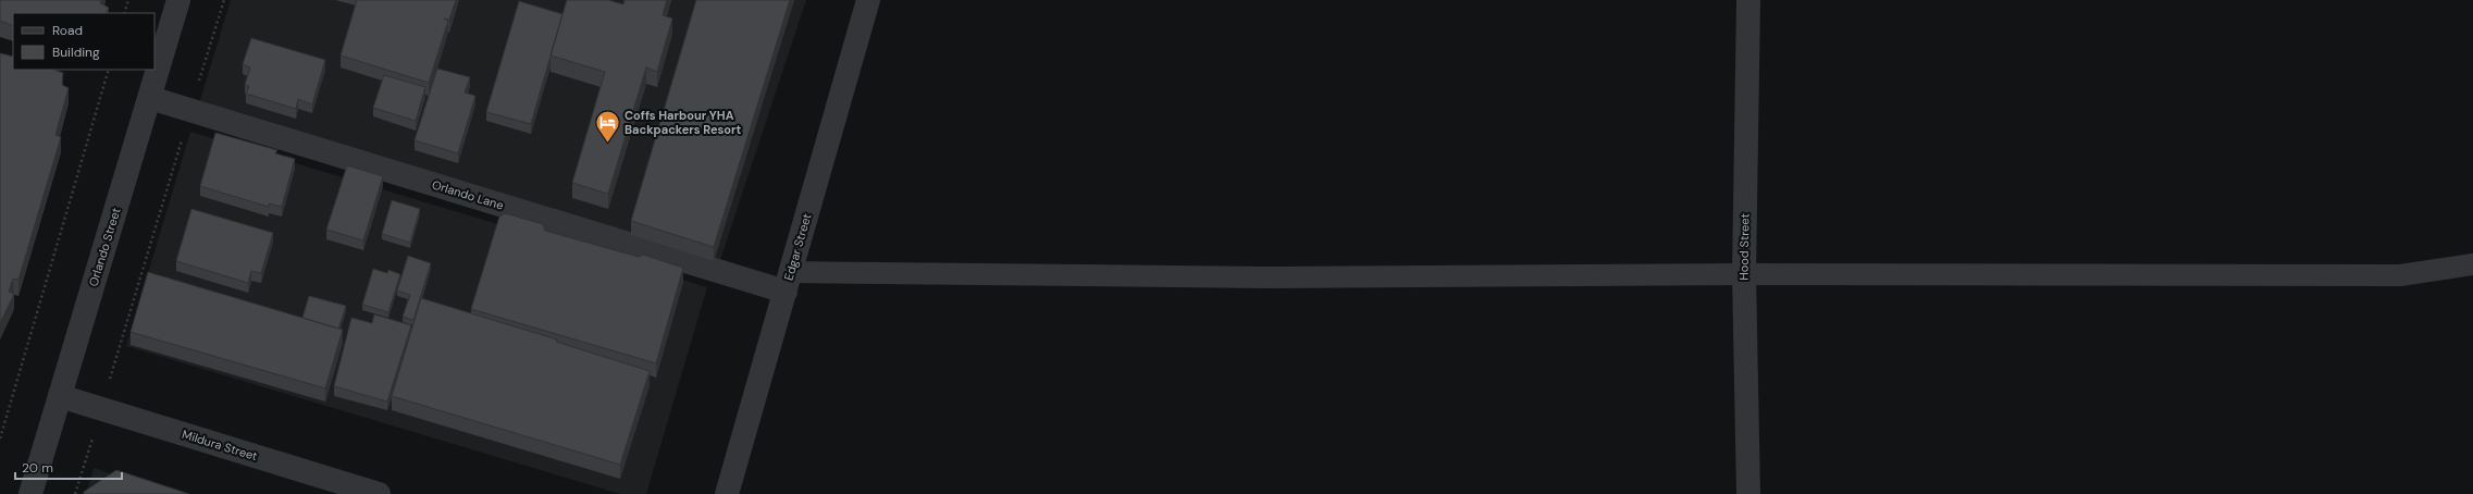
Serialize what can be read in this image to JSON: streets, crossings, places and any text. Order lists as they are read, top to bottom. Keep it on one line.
{"streets":{"street":["Orlando Lane","Orlando Street","Edgar Street","Hood Street","Mildura Street"]},"crossings":[["Orlando Lane","Orlando Street"],["Orlando Lane","Edgar Street"],["Orlando Street","Mildura Street"]],"places":{"hotel":["Coffs Harbour YHA Backpackers Resort"]},"legend":["Road","Building"],"scale_bar":"20 m"}
